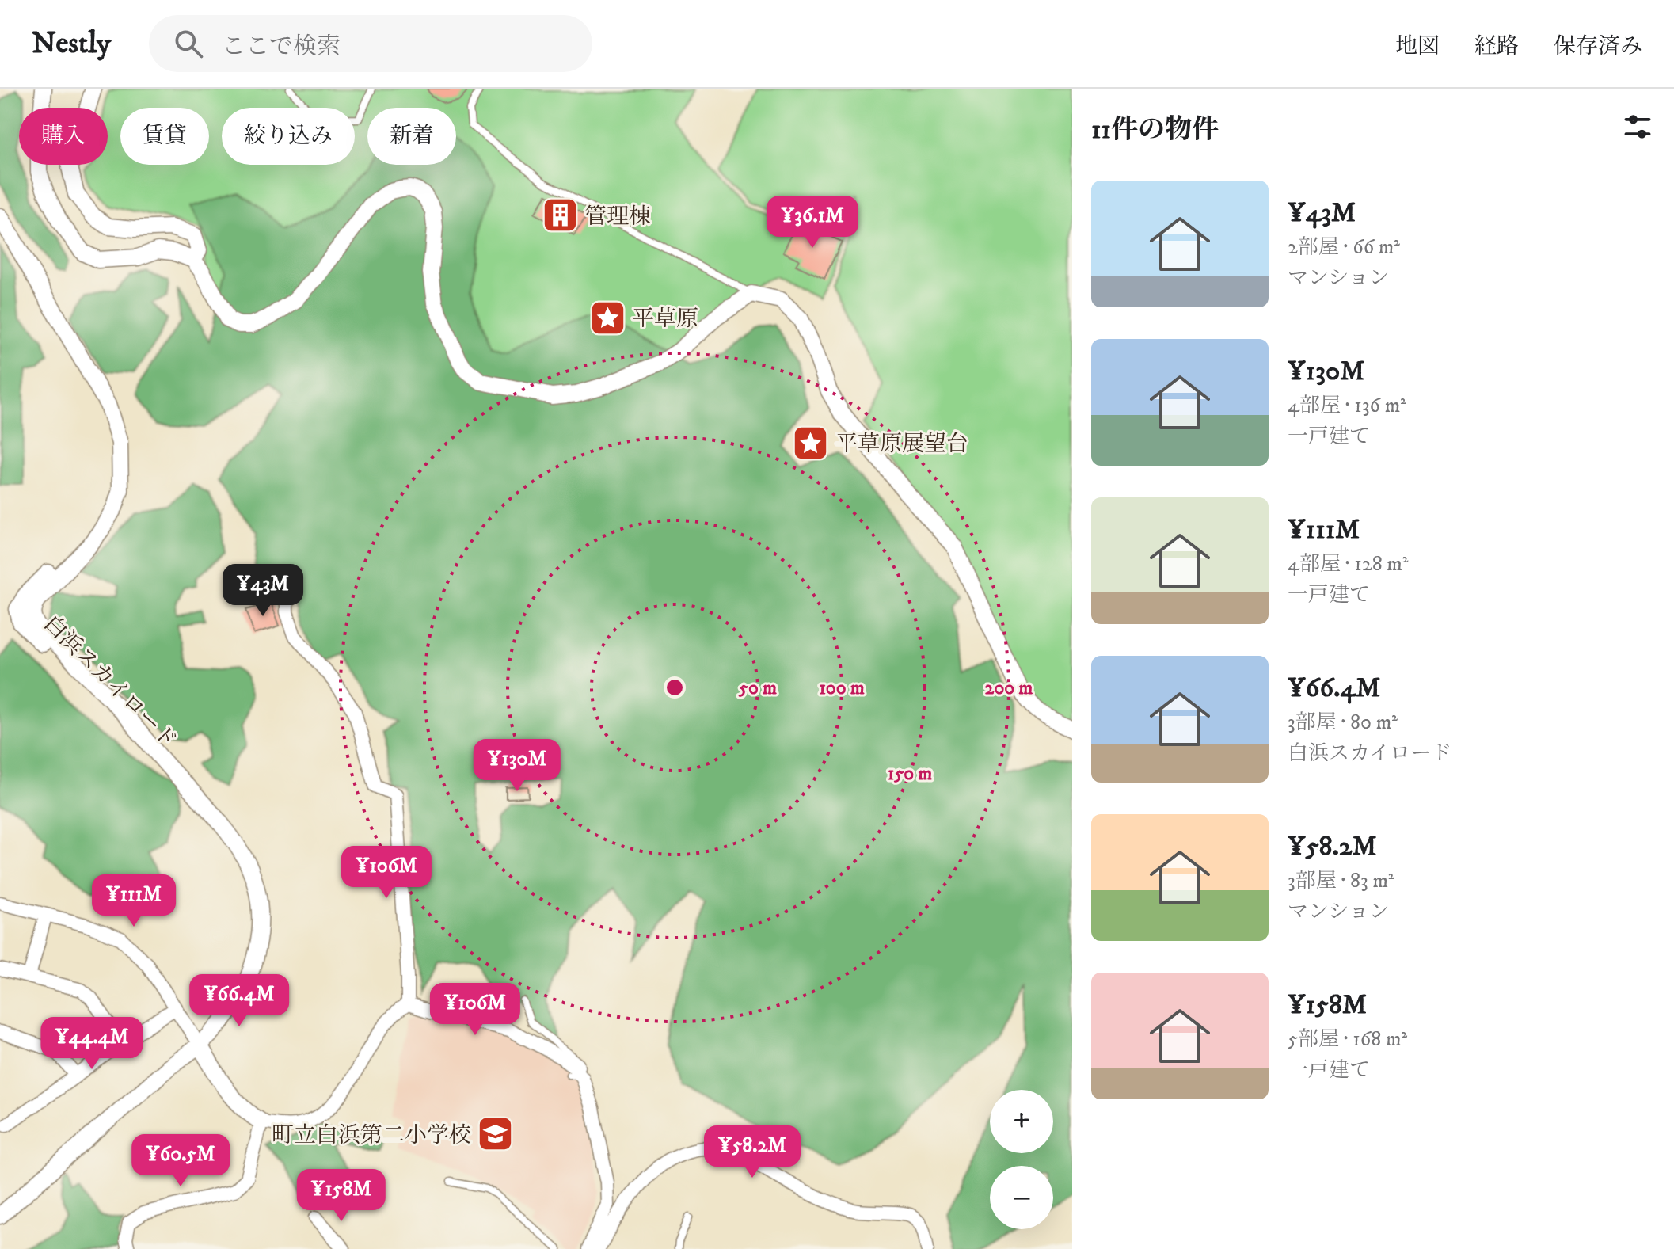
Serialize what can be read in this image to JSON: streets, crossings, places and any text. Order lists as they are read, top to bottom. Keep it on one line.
{"streets":{"street":["白浜スカイロード"]},"places":{"building":["管理棟"],"place":["平草原","平草原展望台"],"school or university":["町立白浜第二小学校"]},"page":{"header":"Nestly","search":"ここで検索","nav":["地図","経路","保存済み"],"heading":"11件の物件","chip":["購入","賃貸","絞り込み","新着"],"list":[{"name":"¥43M","note":"2部屋 · 66 m² · マンション"},{"name":"¥130M","note":"4部屋 · 136 m² · 一戸建て"},{"name":"¥111M","note":"4部屋 · 128 m² · 一戸建て"},{"name":"¥66.4M","note":"3部屋 · 80 m² · 白浜スカイロード"},{"name":"¥58.2M","note":"3部屋 · 83 m² · マンション"},{"name":"¥158M","note":"5部屋 · 168 m² · 一戸建て"}],"price":["¥36.1M","¥43M","¥130M","¥106M","¥111M","¥66.4M","¥106M","¥44.4M","¥58.2M","¥60.5M","¥158M"],"map_buttons":["+","−"]},"rings":["50 m","100 m","200 m","150 m"]}
